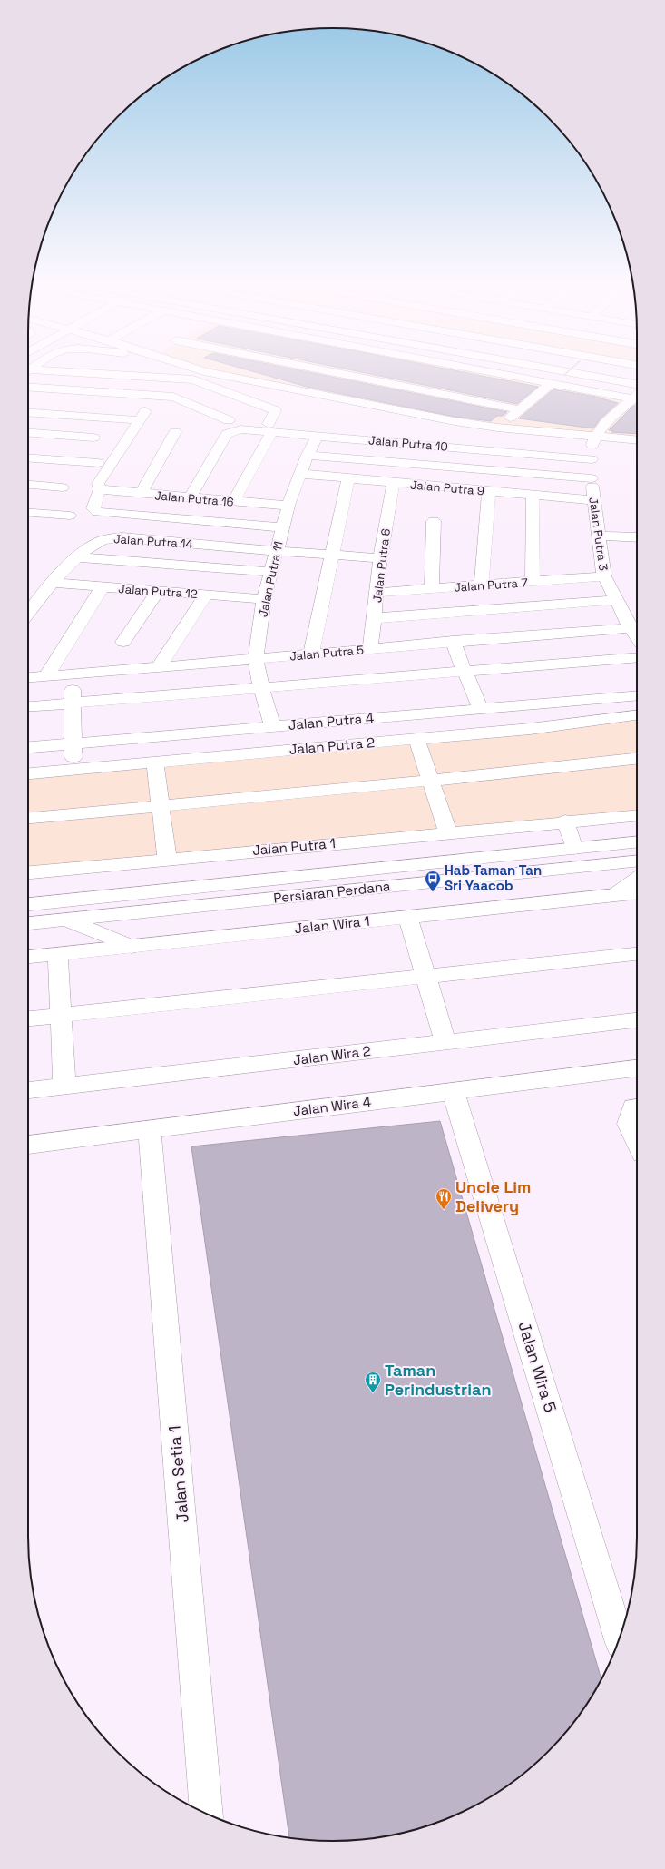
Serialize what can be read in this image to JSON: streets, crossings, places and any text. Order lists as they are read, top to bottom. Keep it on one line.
{"streets":{"street":["Jalan Putra 10","Jalan Putra 9","Jalan Putra 16","Jalan Putra 3","Jalan Putra 14","Jalan Putra 6","Jalan Putra 11","Jalan Putra 7","Jalan Putra 12","Jalan Putra 5","Jalan Putra 4","Jalan Putra 2","Jalan Putra 1","Persiaran Perdana","Jalan Wira 1","Jalan Wira 2","Jalan Wira 4","Jalan Wira 5","Jalan Setia 1"]},"crossings":[["Jalan Putra 10","Jalan Putra 16"],["Jalan Putra 10","Jalan Putra 3"],["Jalan Putra 10","Jalan Putra 11"],["Jalan Putra 9","Jalan Putra 3"],["Jalan Putra 9","Jalan Putra 6"],["Jalan Putra 9","Jalan Putra 11"],["Jalan Putra 16","Jalan Putra 11"],["Jalan Putra 3","Jalan Putra 7"],["Jalan Putra 3","Jalan Putra 5"],["Jalan Putra 14","Jalan Putra 6"],["Jalan Putra 14","Jalan Putra 11"],["Jalan Putra 14","Jalan Putra 12"],["Jalan Putra 6","Jalan Putra 7"],["Jalan Putra 6","Jalan Putra 5"],["Jalan Putra 11","Jalan Putra 12"],["Jalan Putra 11","Jalan Putra 5"],["Jalan Putra 11","Jalan Putra 4"],["Jalan Wira 4","Jalan Wira 5"],["Jalan Wira 4","Jalan Setia 1"]],"places":{"bus stop":["Hab Taman Tan Sri Yaacob"],"restaurant":["Uncle Lim Delivery"],"building":["Taman Perindustrian"]}}
